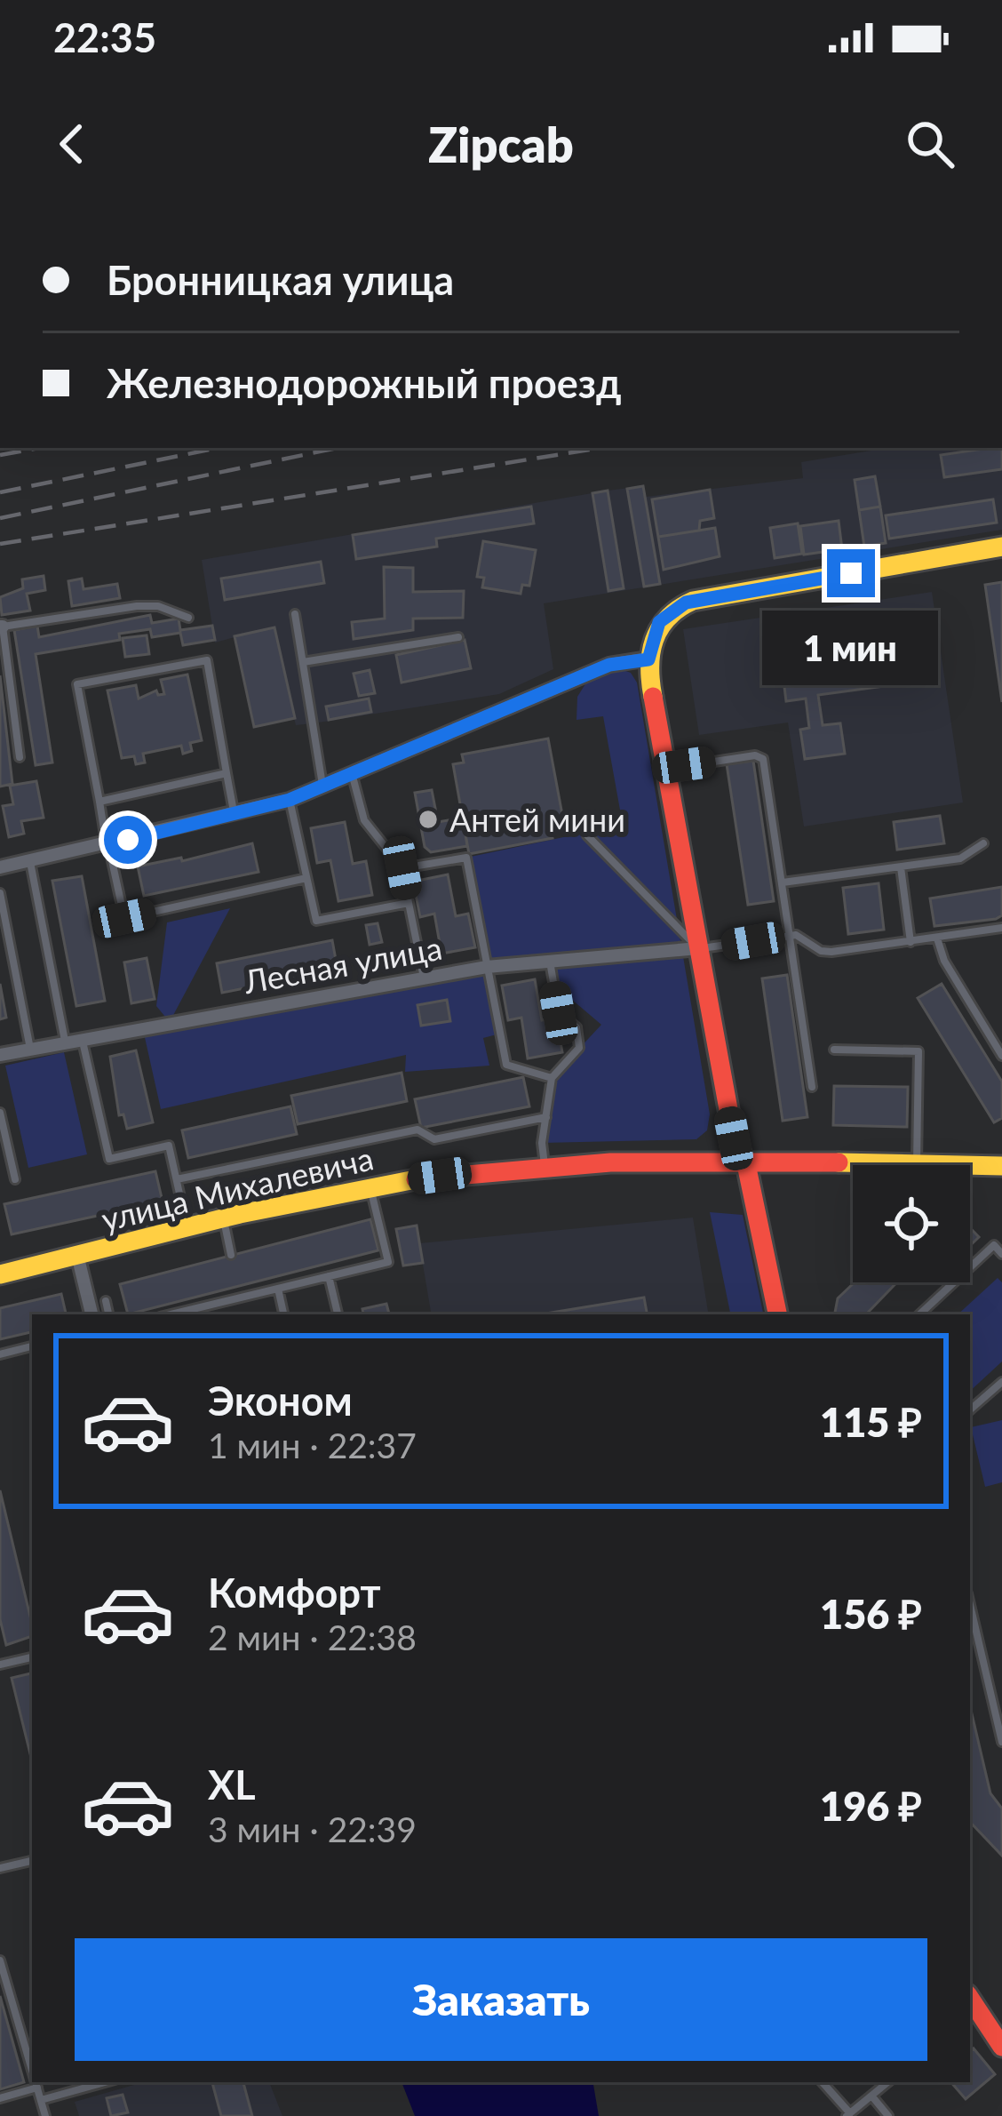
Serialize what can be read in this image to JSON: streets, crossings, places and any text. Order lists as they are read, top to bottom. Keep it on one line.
{"streets":{"main road":["улица Михалевича"],"street":["Лесная улица"]},"places":["Антей мини"],"page":{"status":"22:35","header":"Zipcab","banner":["Бронницкая улица","Железнодорожный проезд"],"bubble":"1 мин","list":[{"name":"Эконом","note":"1 мин · 22:37","value":"115 ₽"},{"name":"Комфорт","note":"2 мин · 22:38","value":"156 ₽"},{"name":"XL","note":"3 мин · 22:39","value":"196 ₽"}],"buttons":"Заказать"}}
